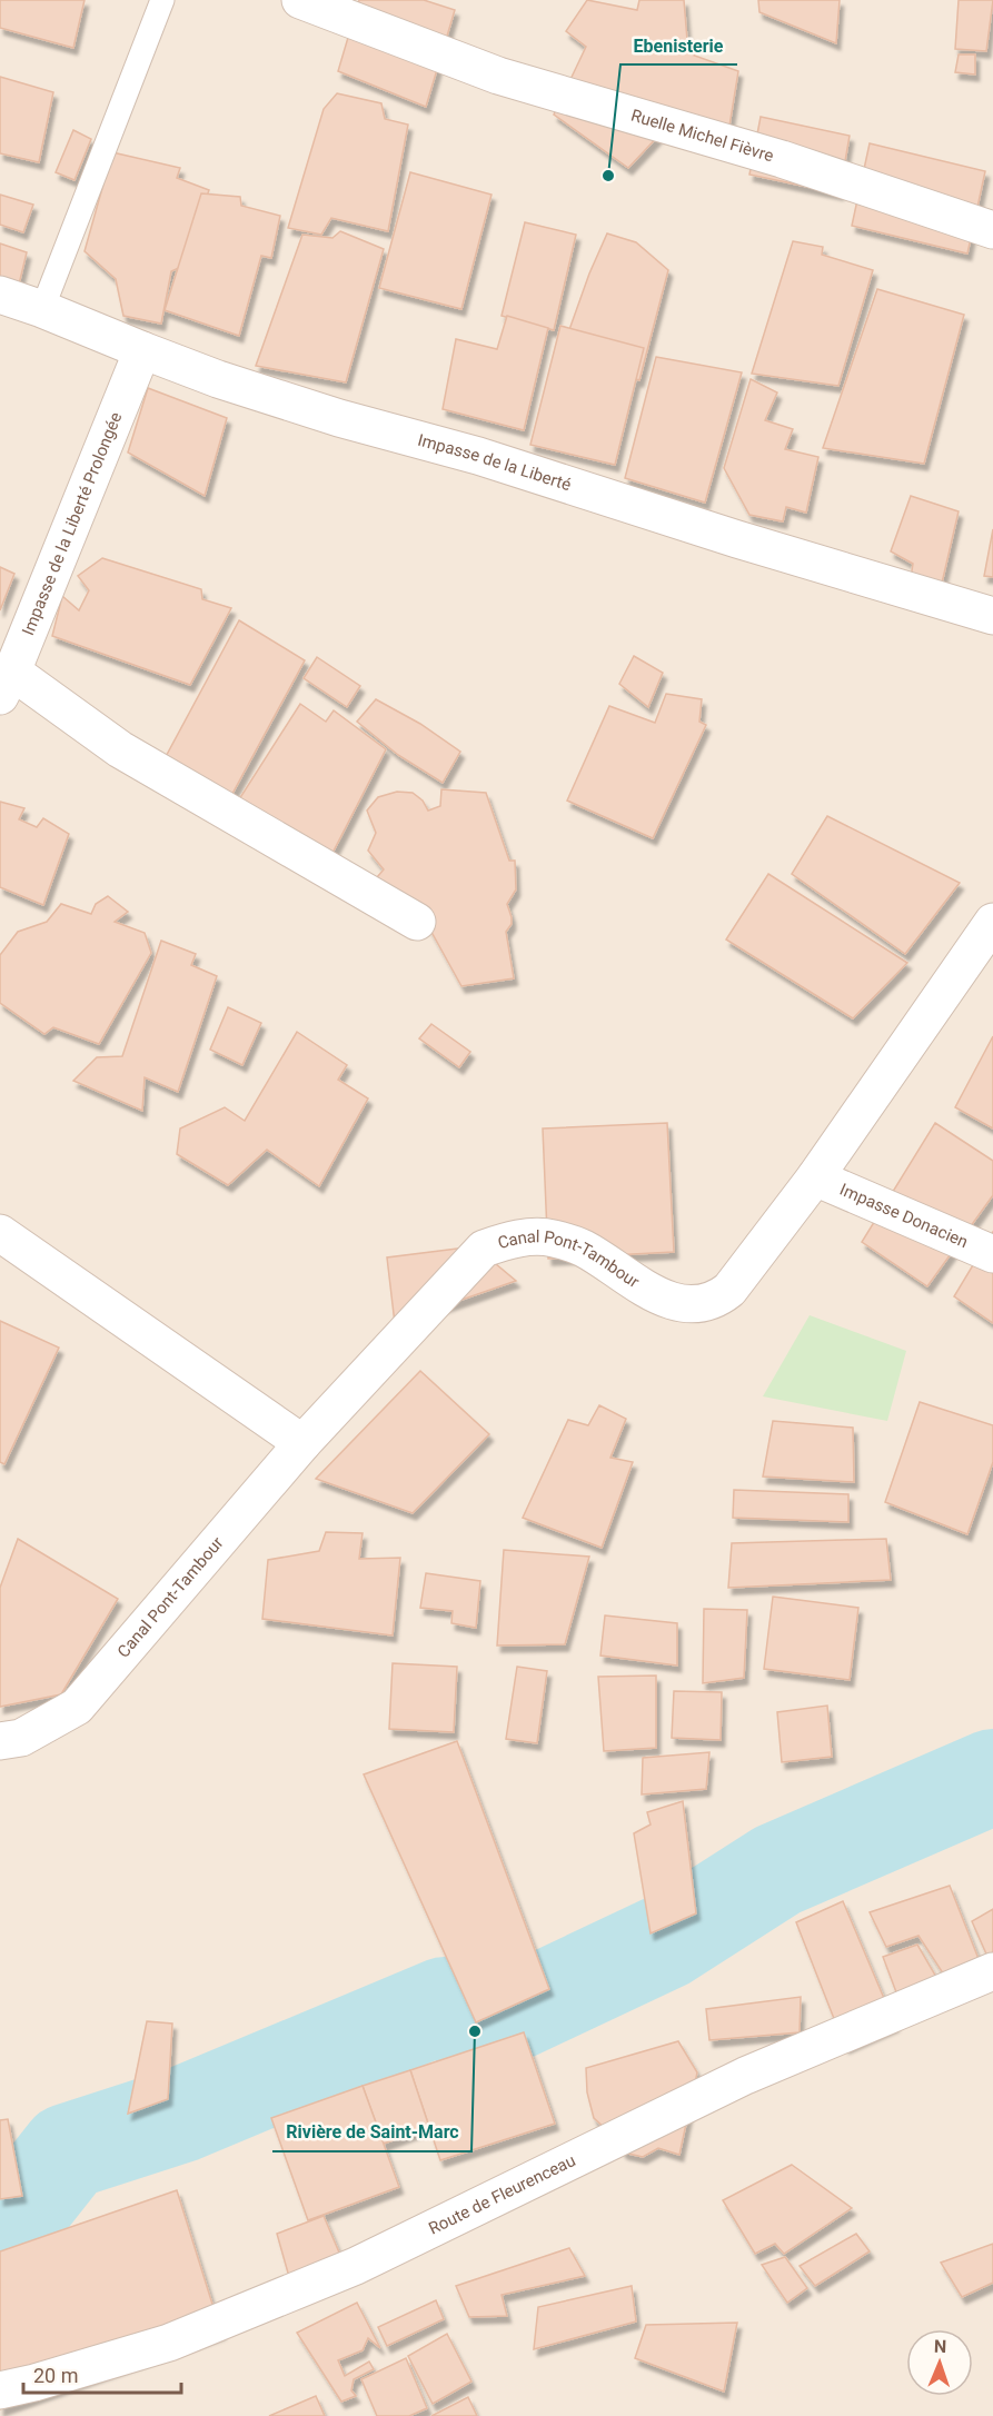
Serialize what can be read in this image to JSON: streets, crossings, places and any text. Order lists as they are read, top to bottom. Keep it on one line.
{"streets":{"street":["Ruelle Michel Fièvre","Impasse de la Liberté","Impasse de la Liberté Prolongée","Impasse Donacien","Canal Pont-Tambour","Route de Fleurenceau"]},"crossings":[["Impasse de la Liberté","Impasse de la Liberté Prolongée"],["Impasse Donacien","Canal Pont-Tambour"]],"places":["Ebenisterie","Rivière de Saint-Marc"],"scale_bar":"20 m","north":"top"}
